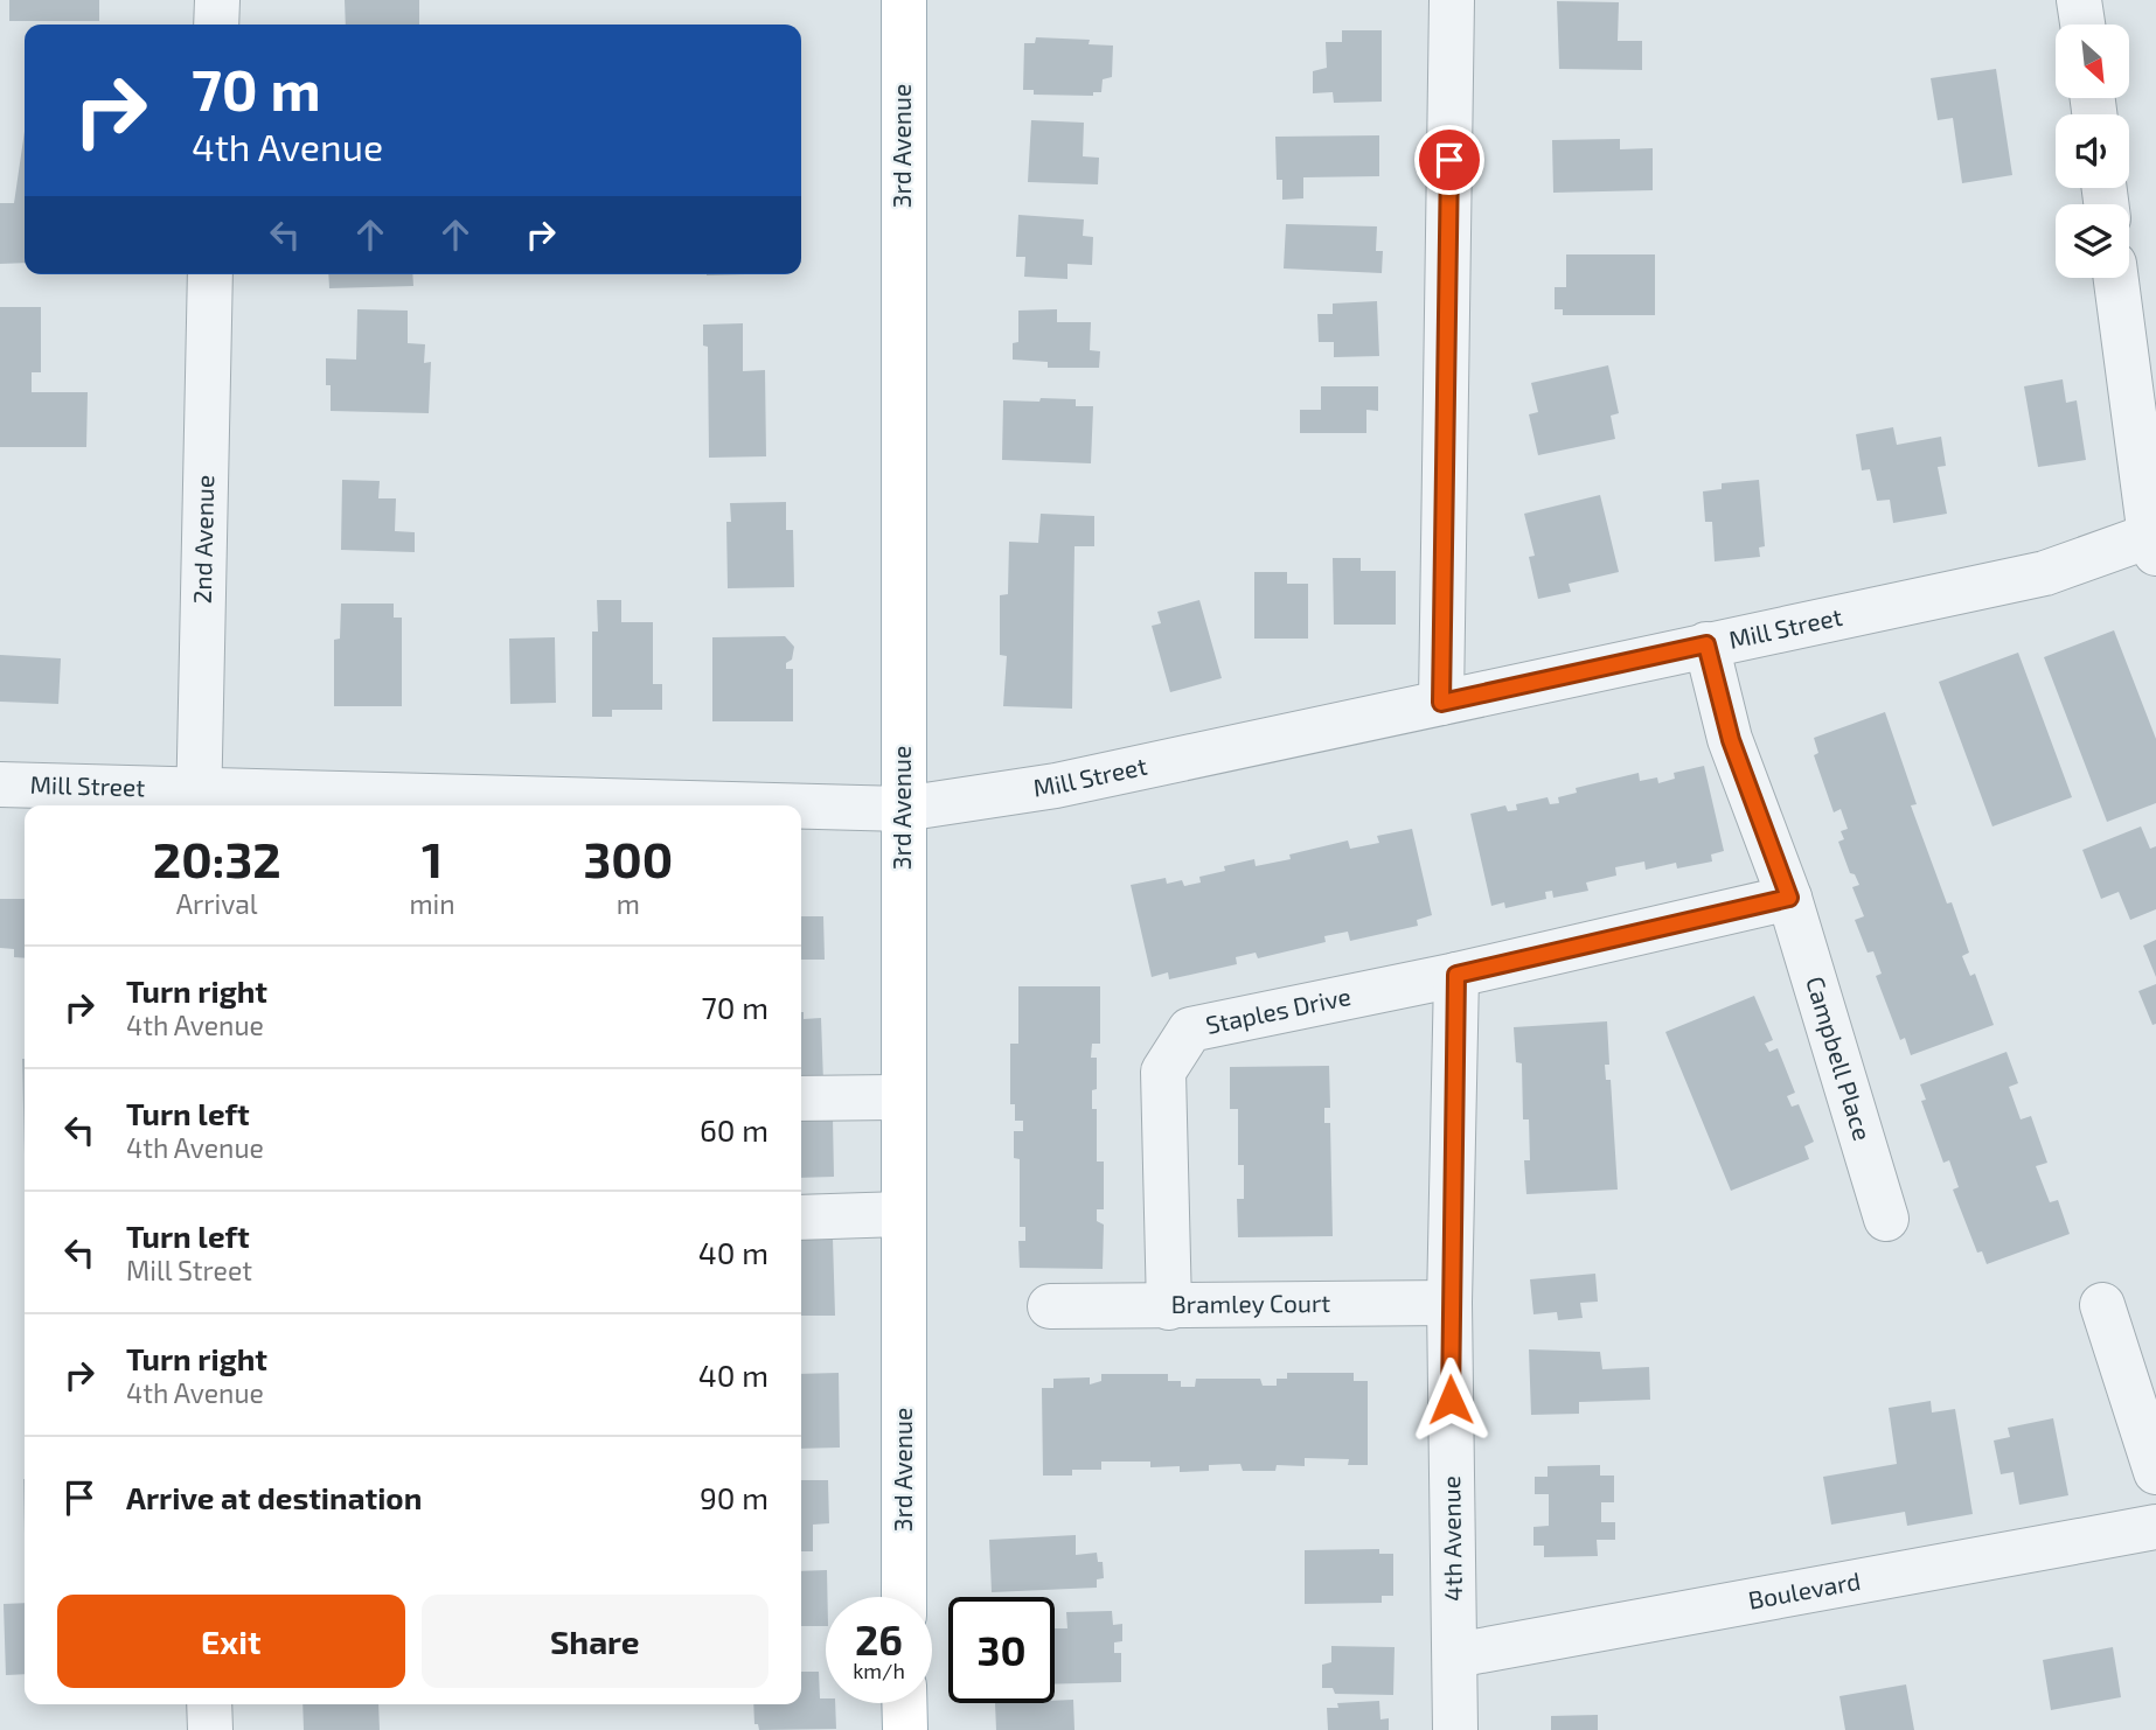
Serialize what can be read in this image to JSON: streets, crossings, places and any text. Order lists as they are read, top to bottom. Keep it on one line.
{"streets":{"main road":["3rd Avenue"],"street":["2nd Avenue","Mill Street","Staples Drive","Campbell Place","Bramley Court","4th Avenue","Boulevard"]},"crossings":[["3rd Avenue","Mill Street"],["2nd Avenue","Mill Street"],["Staples Drive","Bramley Court"],["Staples Drive","4th Avenue"],["Bramley Court","4th Avenue"],["4th Avenue","Boulevard"]],"north":"bottom right","page":{"turn":["70 m","4th Avenue"],"eta":["20:32","Arrival","1","min","300","m"],"list":[{"name":"Turn right","note":"4th Avenue","value":"70 m"},{"name":"Turn left","note":"4th Avenue","value":"60 m"},{"name":"Turn left","note":"Mill Street","value":"40 m"},{"name":"Turn right","note":"4th Avenue","value":"40 m"},{"name":"Arrive at destination","value":"90 m"}],"buttons":["Exit","Share"],"speed":"26 km/h","limit":"30"}}
